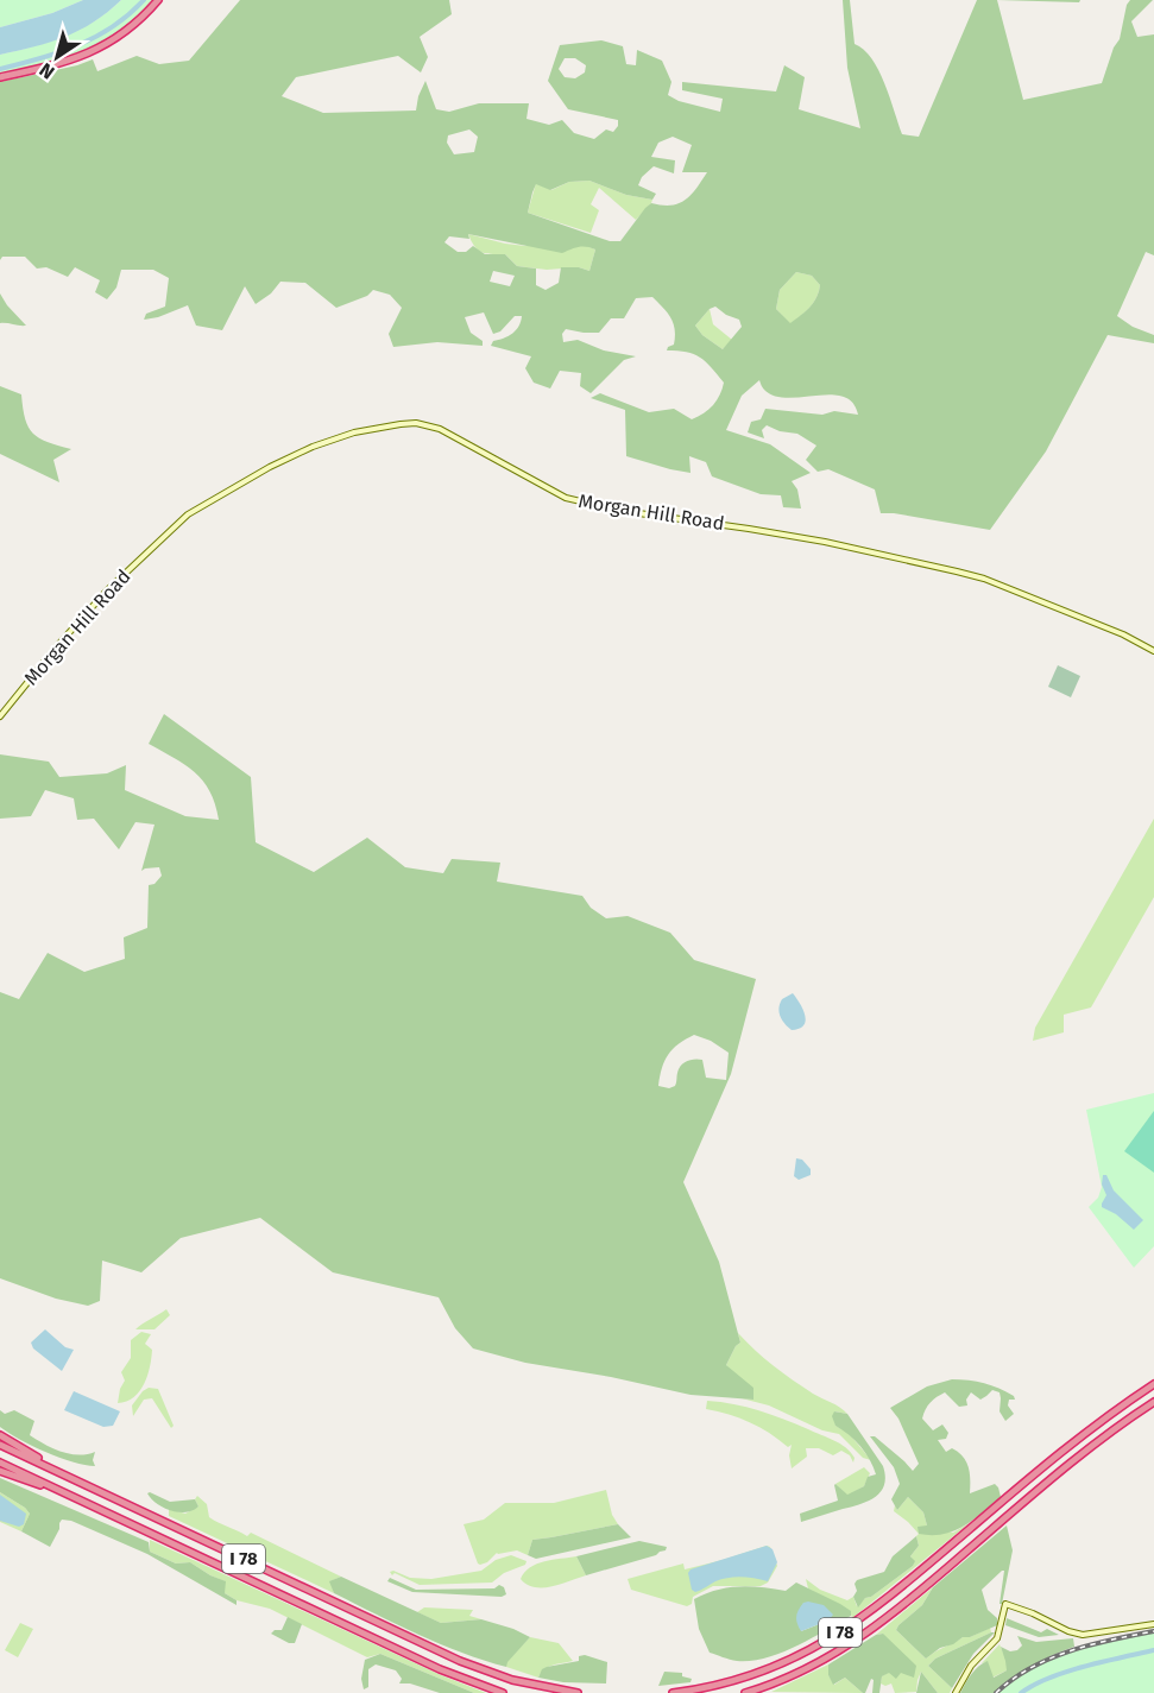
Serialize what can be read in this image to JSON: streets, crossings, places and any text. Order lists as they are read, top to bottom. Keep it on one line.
{"streets":{"highway":["I 78"],"main road":["Morgan Hill Road"]},"north":"bottom left"}
